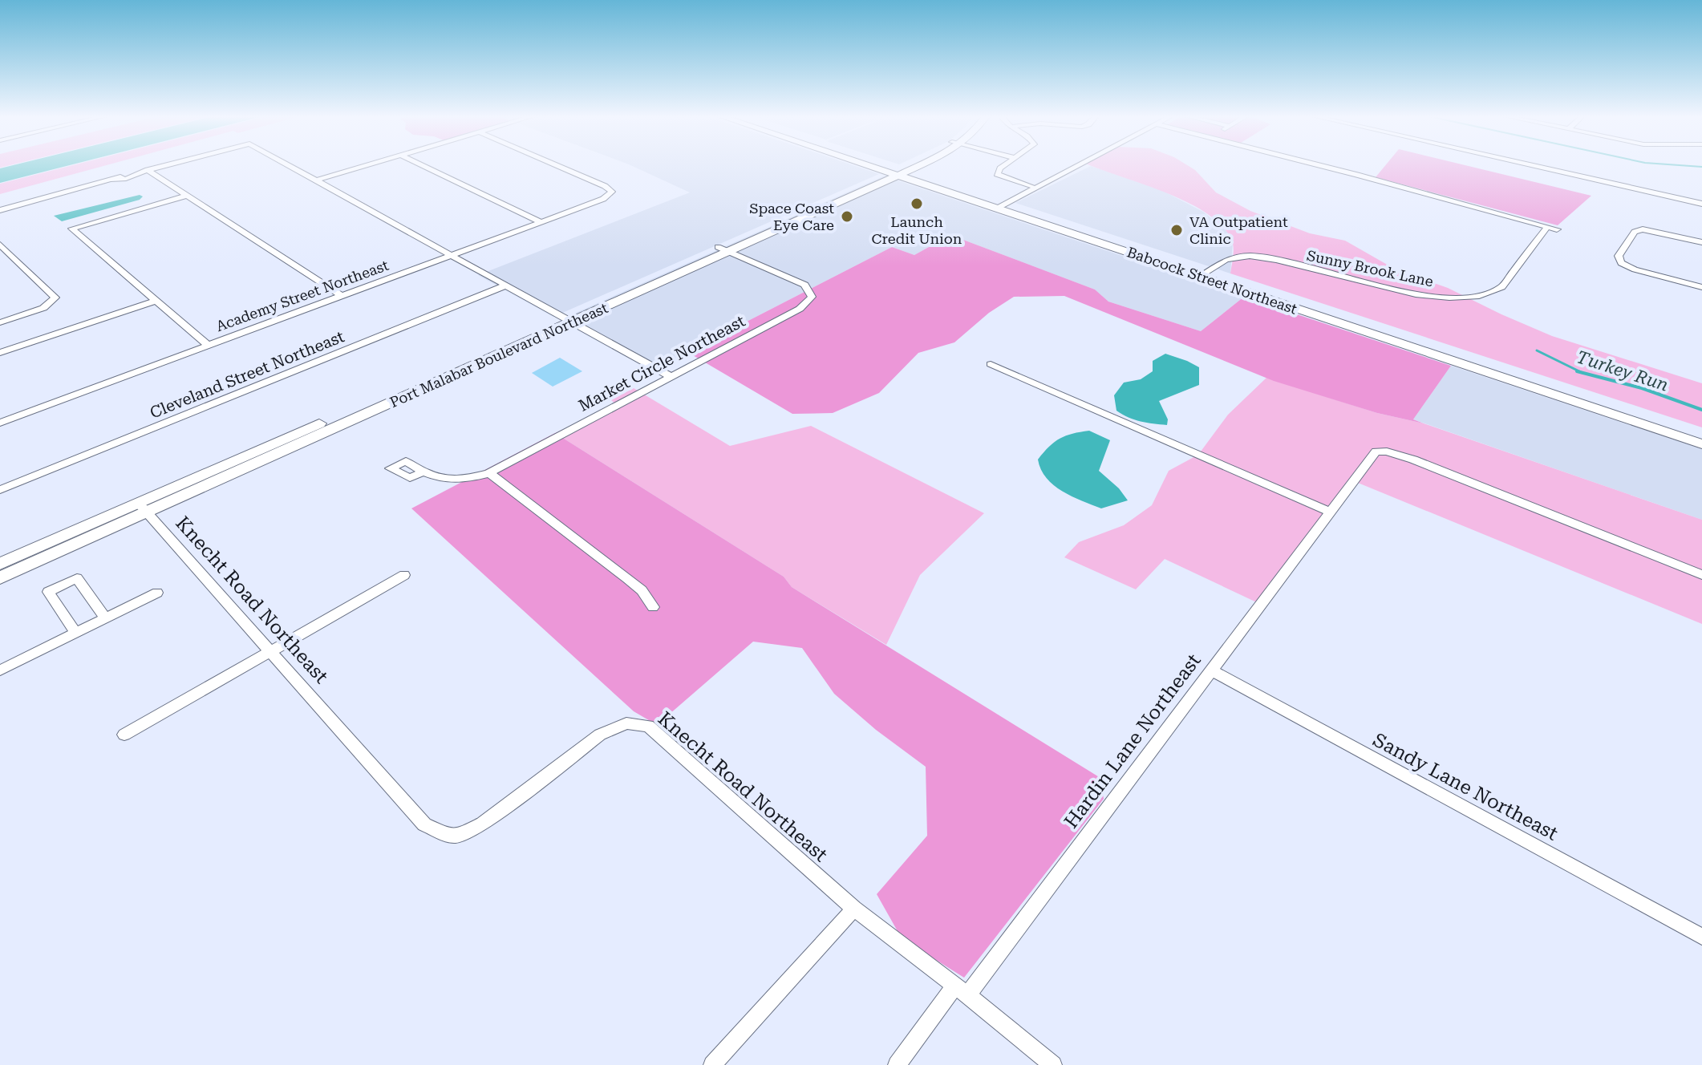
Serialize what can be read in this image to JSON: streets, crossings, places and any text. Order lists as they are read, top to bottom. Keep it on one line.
{"streets":{"main road":["Babcock Street Northeast","Port Malabar Boulevard Northeast"],"street":["Sunny Brook Lane","Academy Street Northeast","Market Circle Northeast","Cleveland Street Northeast","Knecht Road Northeast","Hardin Lane Northeast","Sandy Lane Northeast"]},"crossings":[["Sunny Brook Lane","Babcock Street Northeast"],["Babcock Street Northeast","Port Malabar Boulevard Northeast"],["Port Malabar Boulevard Northeast","Market Circle Northeast"],["Port Malabar Boulevard Northeast","Knecht Road Northeast"],["Knecht Road Northeast","Hardin Lane Northeast"],["Hardin Lane Northeast","Sandy Lane Northeast"]],"water":["Turkey Run"],"places":["Launch Credit Union","Space Coast Eye Care","VA Outpatient Clinic"]}
